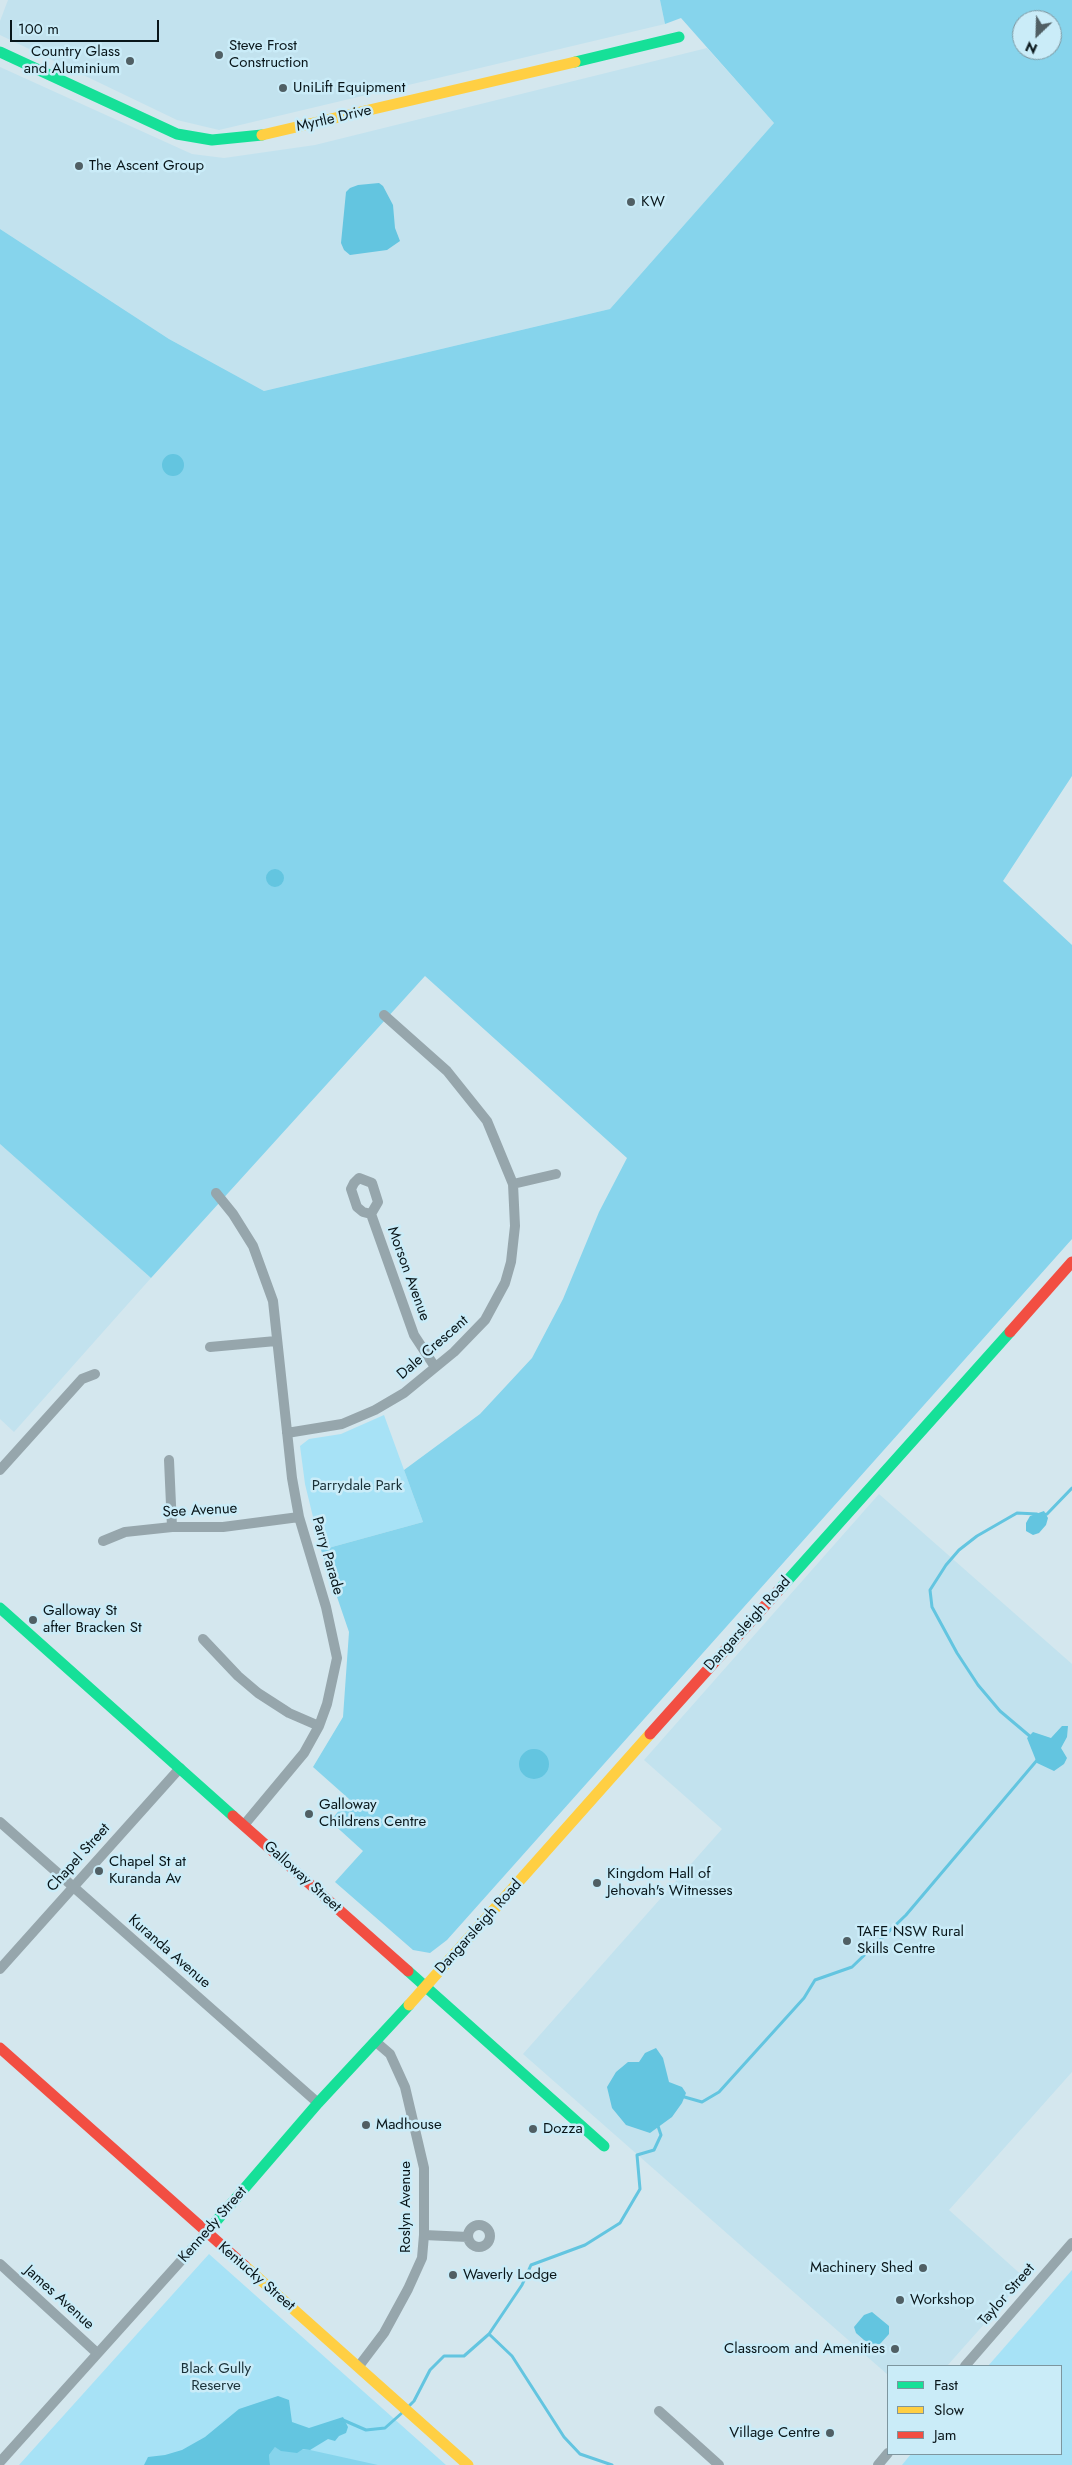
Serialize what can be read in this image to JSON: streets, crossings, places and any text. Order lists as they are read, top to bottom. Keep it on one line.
{"streets":{"street":["Myrtle Drive","Morson Avenue","Dale Crescent","See Avenue","Parry Parade","Dangarsleigh Road","Chapel Street","Galloway Street","Kuranda Avenue","Roslyn Avenue","Kennedy Street","Kentucky Street","Taylor Street","James Avenue"]},"crossings":[["Morson Avenue","Dale Crescent"],["Dale Crescent","Parry Parade"],["See Avenue","Parry Parade"],["Parry Parade","Galloway Street"],["Dangarsleigh Road","Galloway Street"],["Dangarsleigh Road","Kennedy Street"],["Chapel Street","Galloway Street"],["Chapel Street","Kuranda Avenue"],["Galloway Street","Kennedy Street"],["Kuranda Avenue","Kennedy Street"],["Roslyn Avenue","Kennedy Street"],["Roslyn Avenue","Kentucky Street"],["Kennedy Street","Kentucky Street"],["Kennedy Street","James Avenue"]],"parks":["Parrydale Park","Black Gully Reserve"],"places":["Steve Frost Construction","Country Glass and Aluminium","UniLift Equipment","The Ascent Group","KW","Galloway St after Bracken St","Galloway Childrens Centre","Chapel St at Kuranda Av","Kingdom Hall of Jehovah's Witnesses","TAFE NSW Rural Skills Centre","Madhouse","Dozza","Machinery Shed","Waverly Lodge","Workshop","Classroom and Amenities","Village Centre"],"legend":["Fast","Slow","Jam"],"scale_bar":"100 m","north":"bottom left"}
